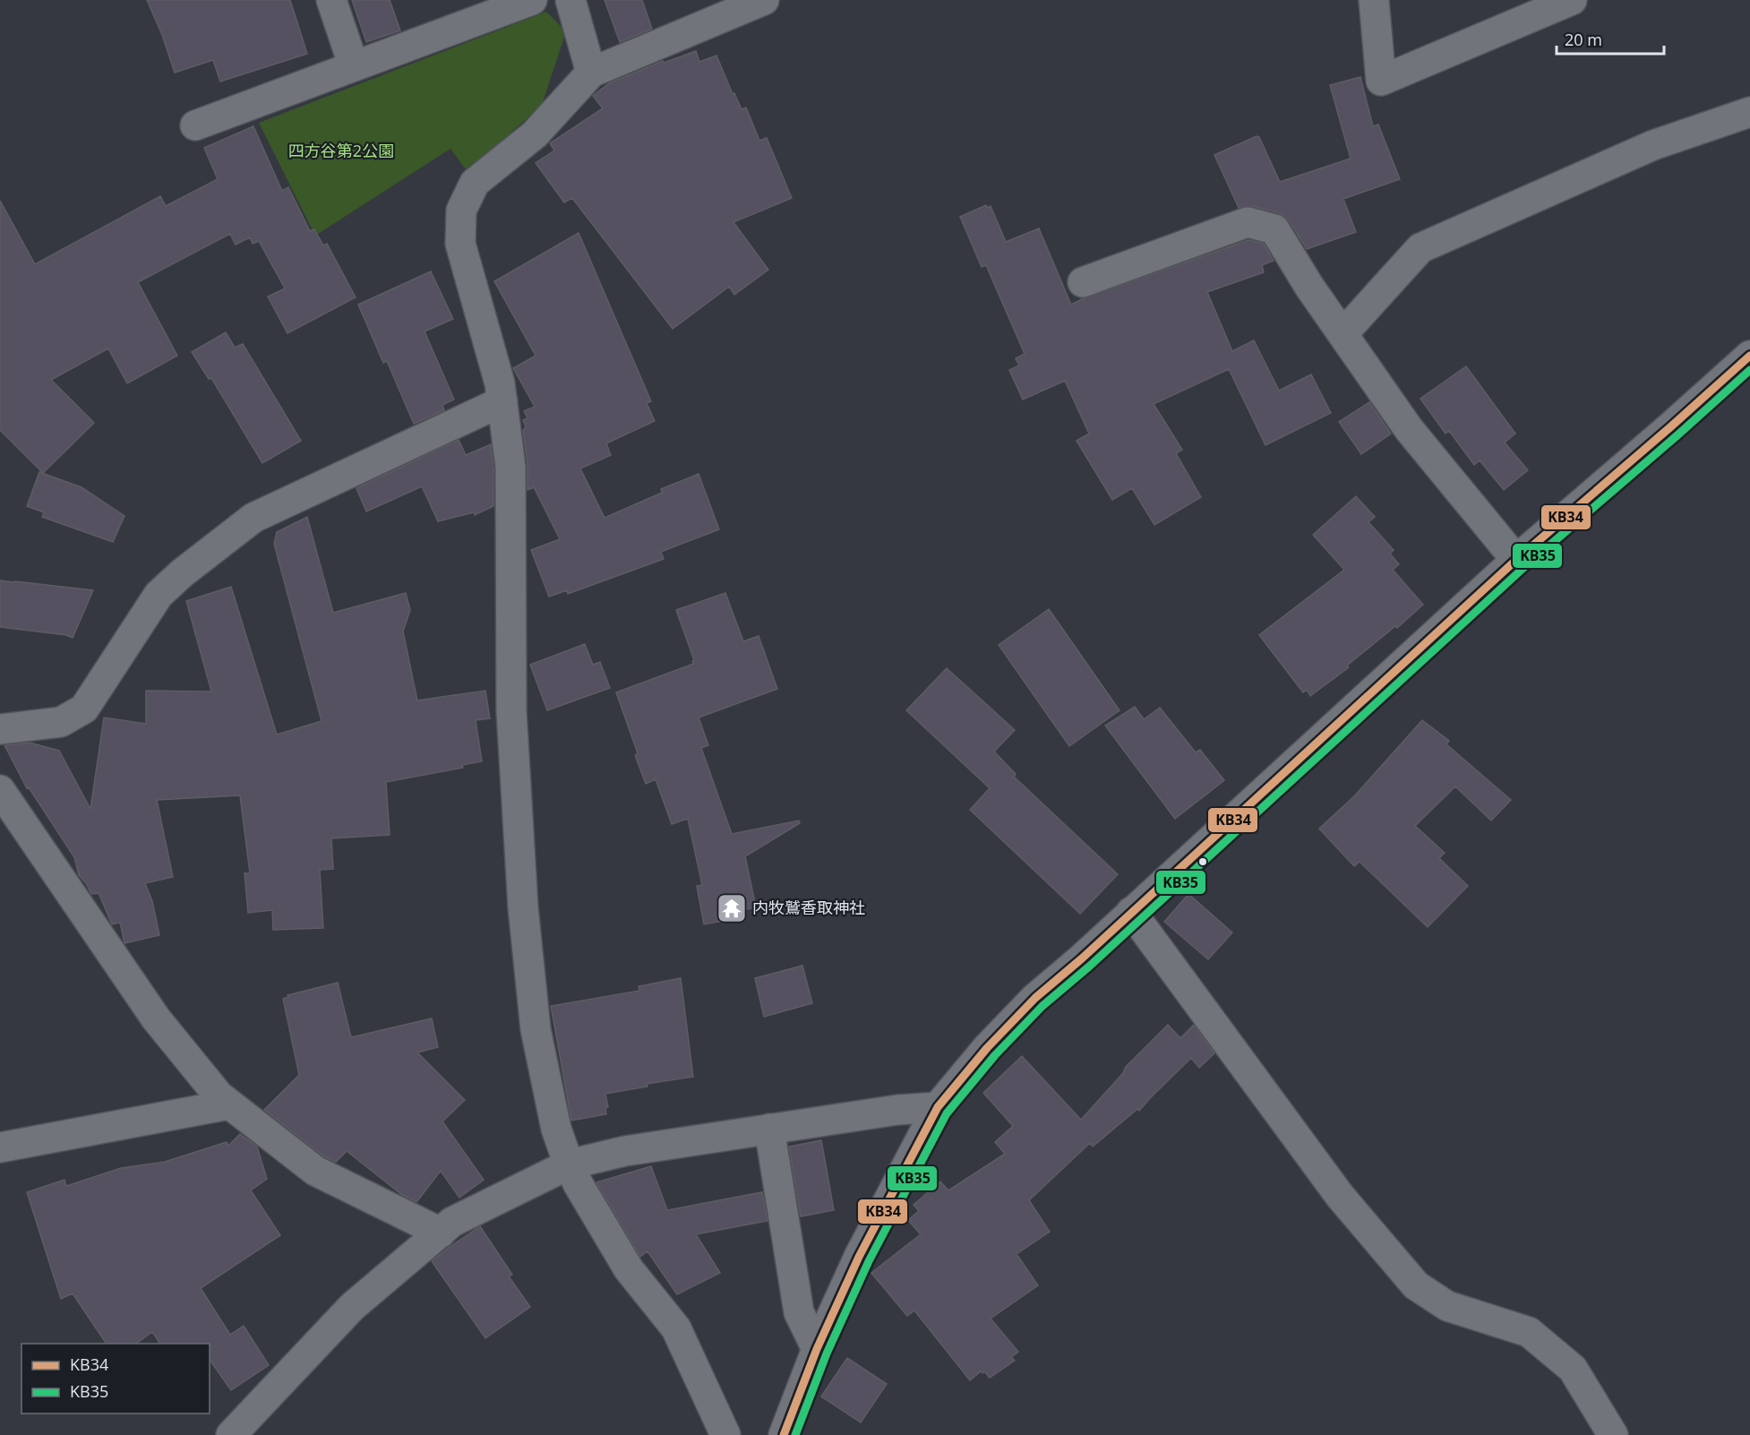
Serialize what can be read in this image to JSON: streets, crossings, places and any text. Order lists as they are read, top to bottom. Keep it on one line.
{"parks":["四方谷第2公園"],"places":{"temple":["内牧鷲香取神社"]},"lines":["transit line KB34","transit line KB35"],"legend":["KB34","KB35"],"scale_bar":"20 m"}
